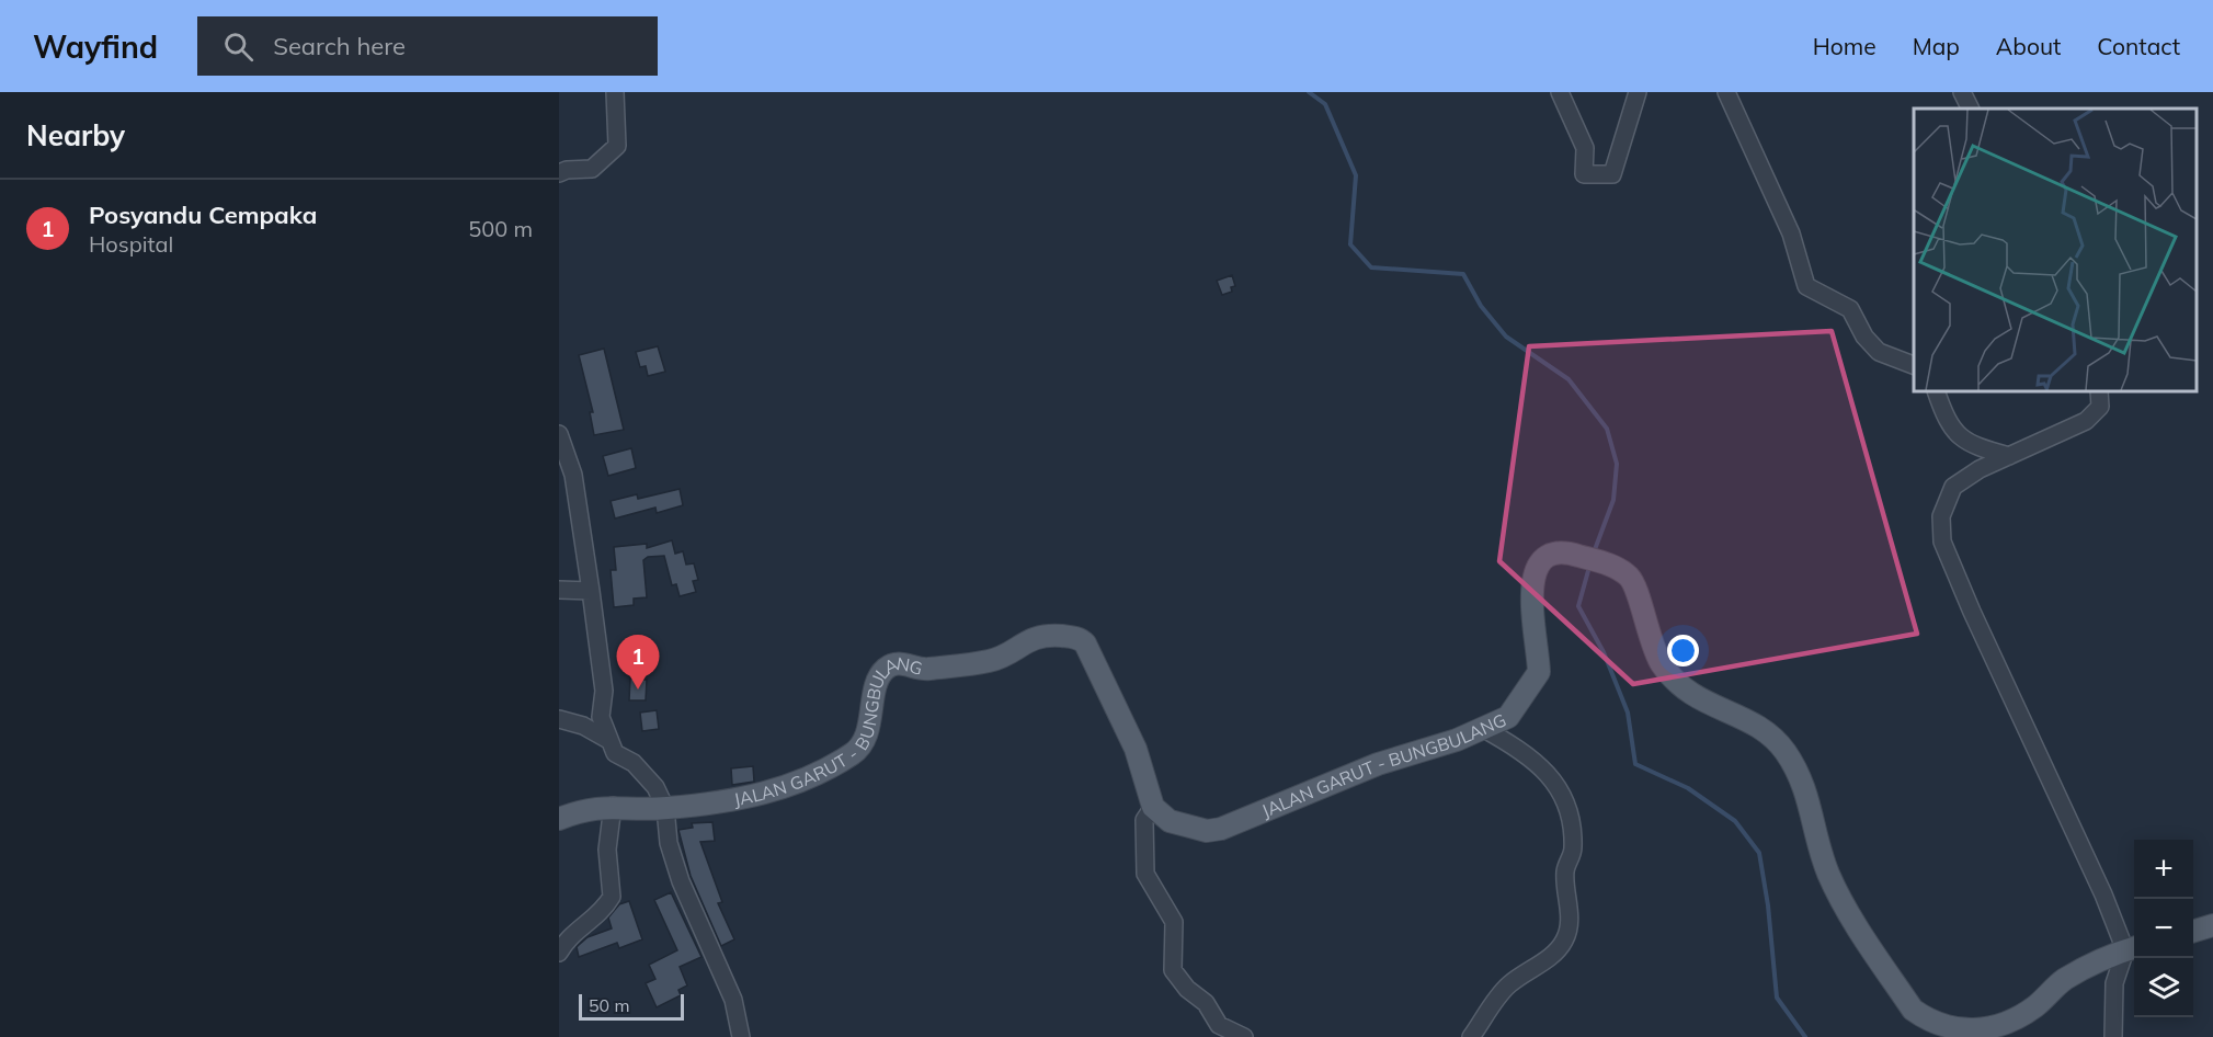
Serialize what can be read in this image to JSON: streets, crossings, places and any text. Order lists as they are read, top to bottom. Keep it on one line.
{"streets":{"main road":["JALAN GARUT - BUNGBULANG"]},"scale_bar":"50 m","page":{"header":"Wayfind","search":"Search here","nav":["Home","Map","About","Contact"],"heading":"Nearby","list":[{"mark":"1","name":"Posyandu Cempaka","note":"Hospital","value":"500 m"}],"pins":"1","map_buttons":["+","−"],"scale":"50 m"}}
